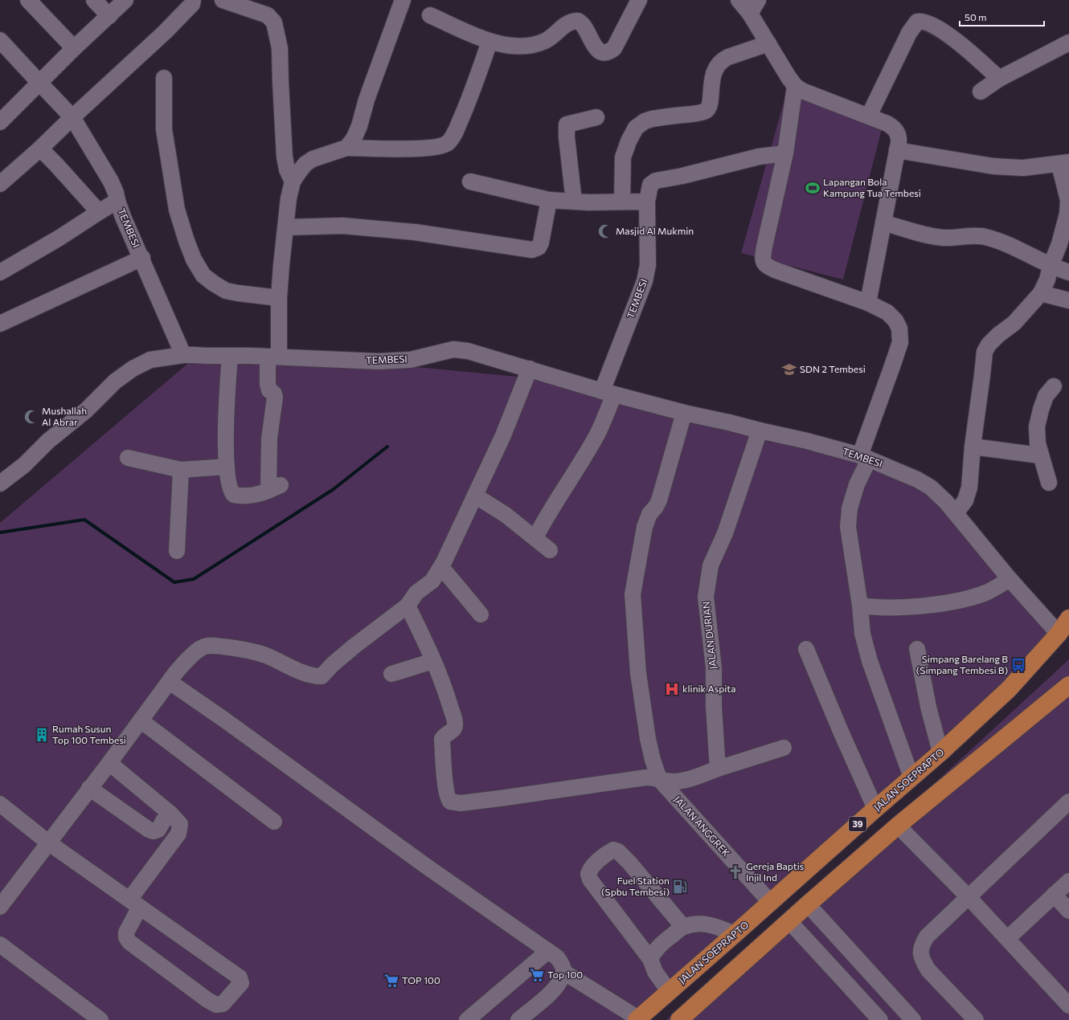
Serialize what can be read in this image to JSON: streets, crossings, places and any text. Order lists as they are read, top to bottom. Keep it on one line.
{"streets":{"highway":["JALAN SOEPRAPTO","39"],"street":["TEMBESI","JALAN DURIAN","JALAN ANGGREK"]},"crossings":[["TEMBESI","JALAN DURIAN"],["TEMBESI","JALAN SOEPRAPTO"],["TEMBESI","JALAN ANGGREK"],["JALAN SOEPRAPTO","JALAN ANGGREK"]],"places":{"sports":["Lapangan Bola Kampung Tua Tembesi"],"mosque":["Masjid Al Mukmin","Mushallah Al Abrar"],"school or university":["SDN 2 Tembesi"],"bus stop":["Simpang Barelang B (Simpang Tembesi B)"],"hospital":["klinik Aspita"],"building":["Rumah Susun Top 100 Tembesi"],"church":["Gereja Baptis Injil Ind"],"fuel station":["Fuel Station (Spbu Tembesi)"],"supermarket":["Top 100","TOP 100"]},"scale_bar":"50 m"}
